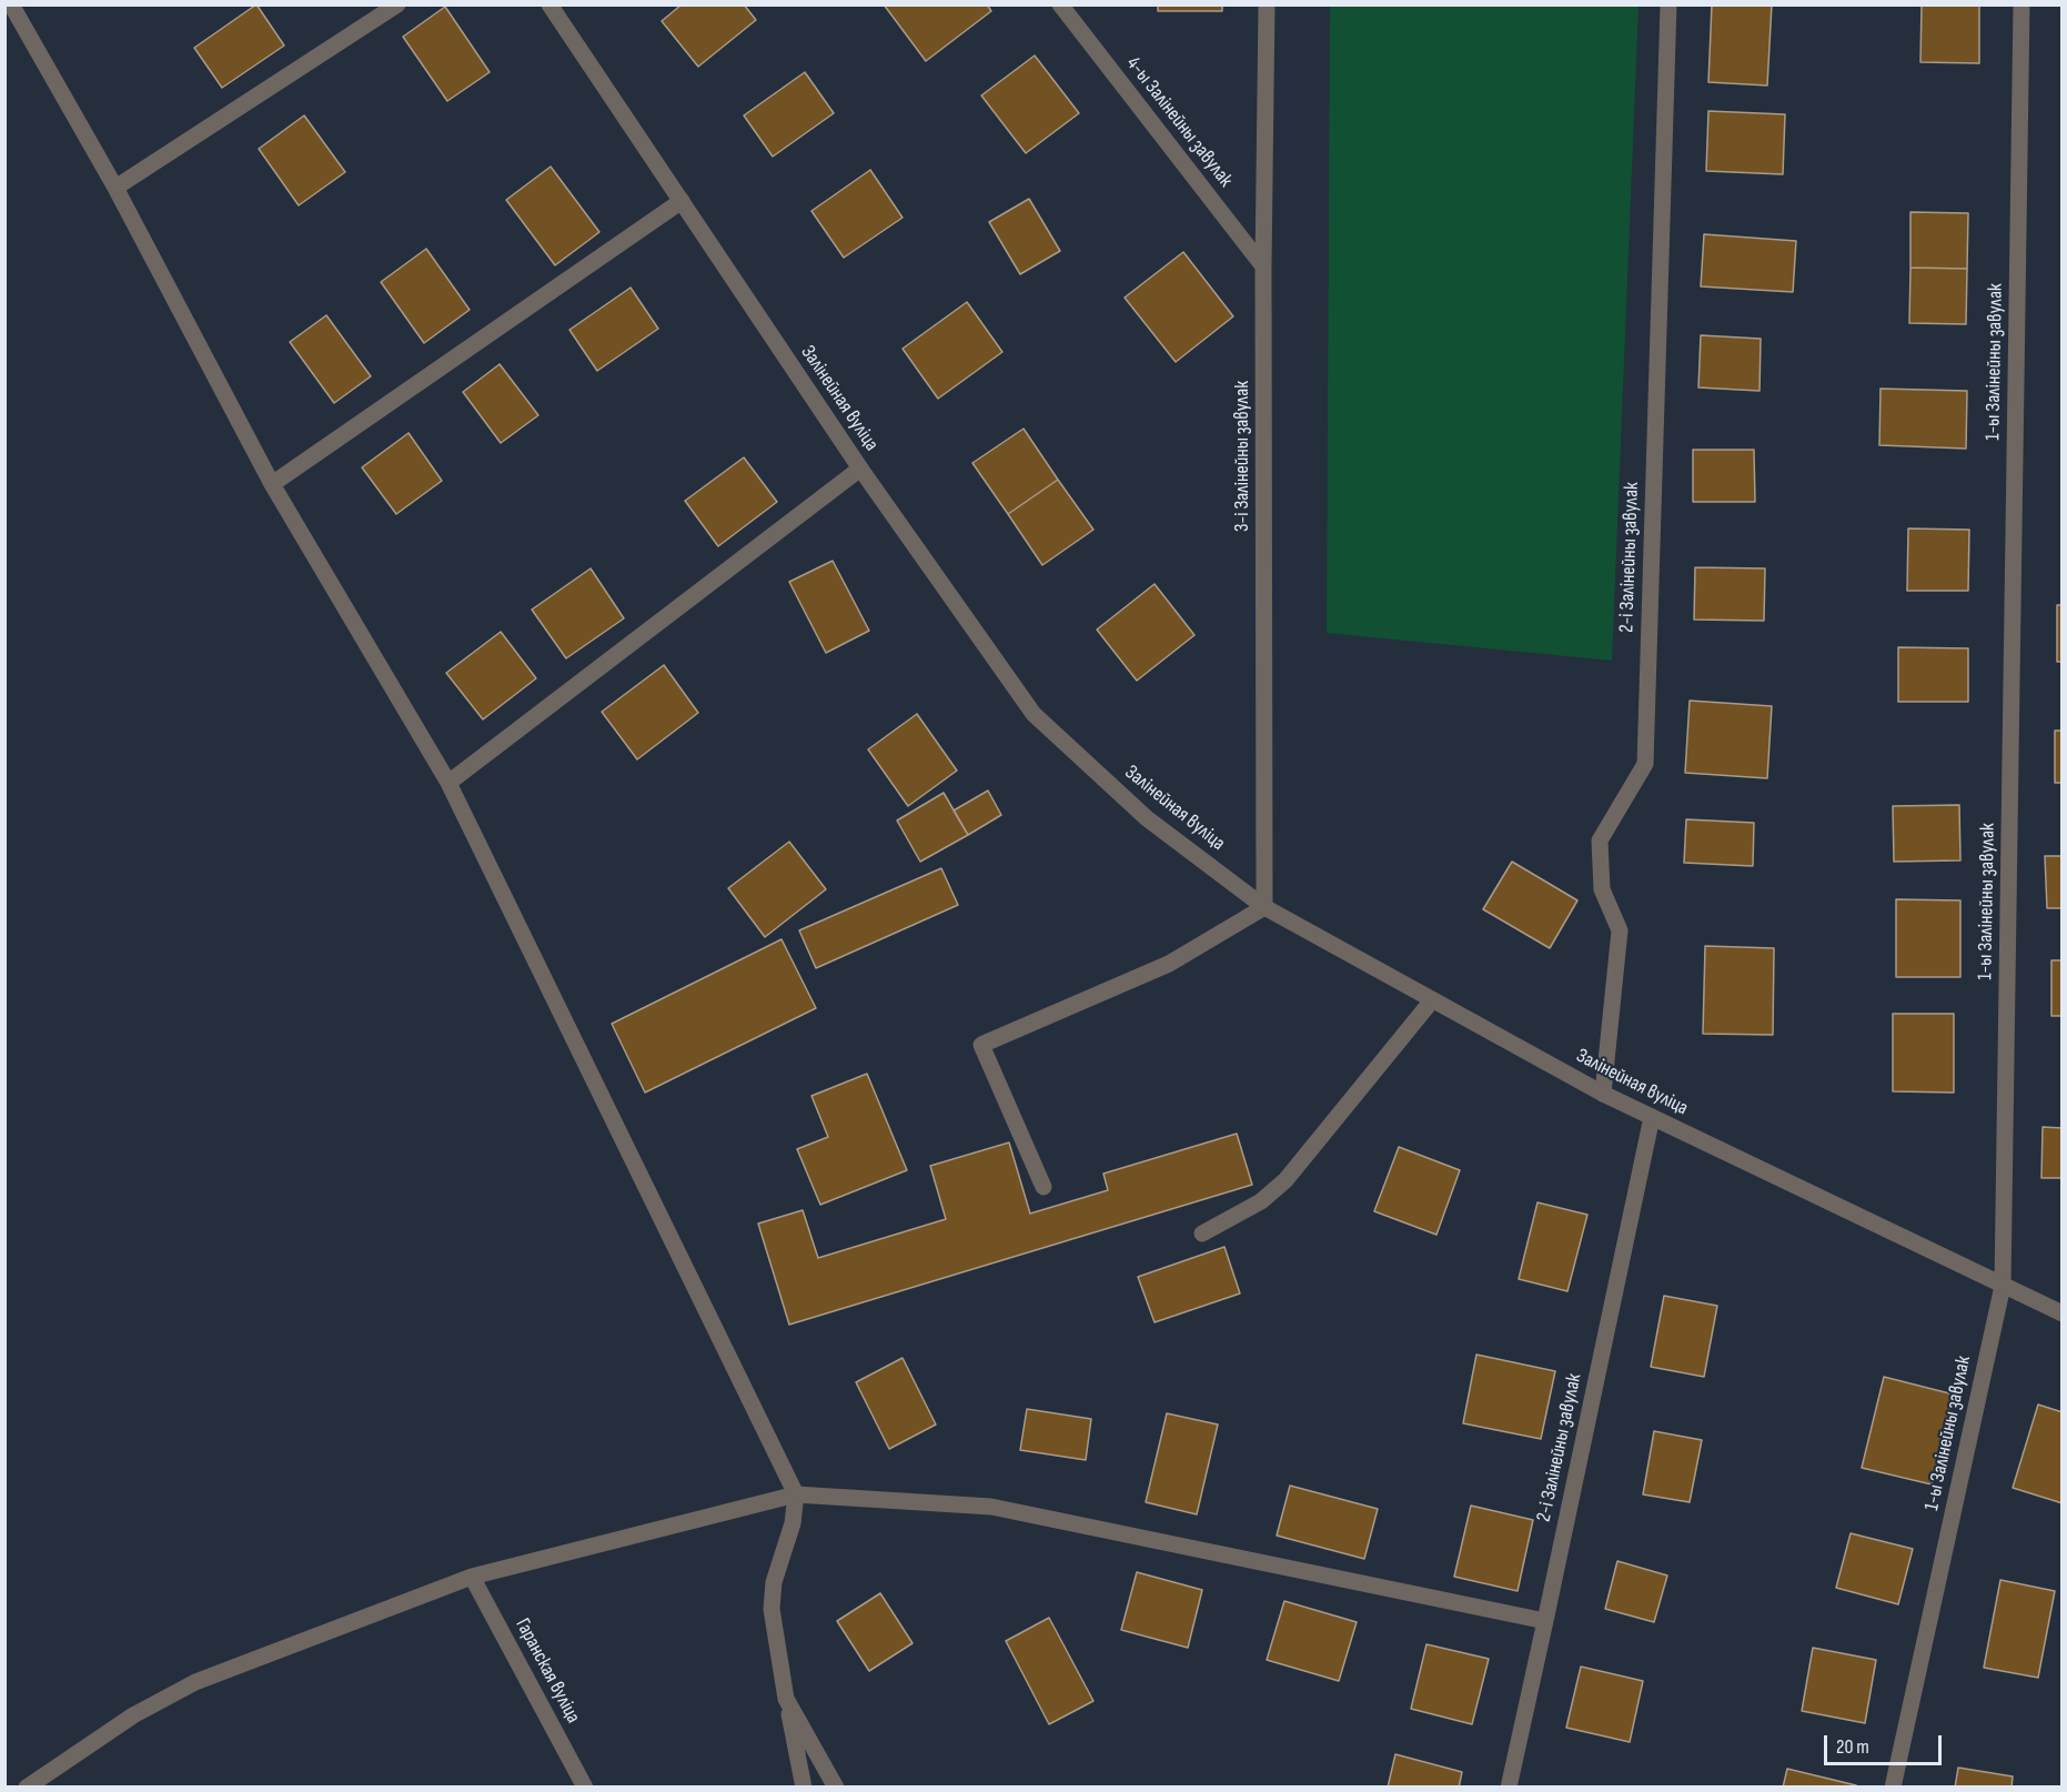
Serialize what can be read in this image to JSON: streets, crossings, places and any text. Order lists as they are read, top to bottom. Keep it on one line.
{"streets":{"street":["4-ы Залінейны завулак","1-ы Залінейны завулак","Залінейная вуліца","3-і Залінейны завулак","2-і Залінейны завулак","Гаранская вуліца"]},"crossings":[["4-ы Залінейны завулак","3-і Залінейны завулак"],["1-ы Залінейны завулак","Залінейная вуліца"],["Залінейная вуліца","3-і Залінейны завулак"],["Залінейная вуліца","2-і Залінейны завулак"]],"scale_bar":"20 m"}
